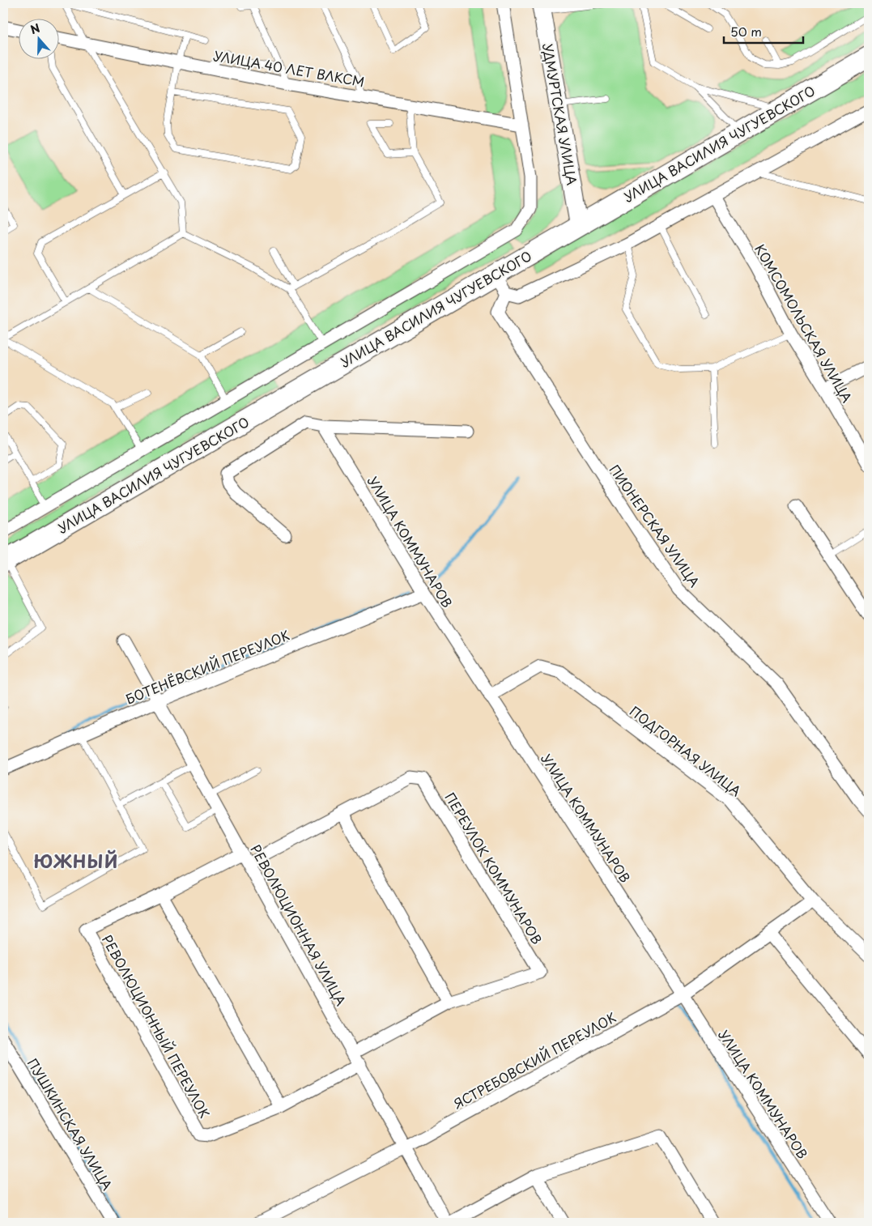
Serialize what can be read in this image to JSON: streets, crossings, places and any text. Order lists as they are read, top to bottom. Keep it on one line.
{"streets":{"main road":["УДМУРТСКАЯ УЛИЦА","УЛИЦА ВАСИЛИЯ ЧУГУЕВСКОГО"],"street":["УЛИЦА 40 ЛЕТ ВЛКСМ","КОМСОМОЛЬСКАЯ УЛИЦА","ПИОНЕРСКАЯ УЛИЦА","УЛИЦА КОММУНАРОВ","БОТЕНЁВСКИЙ ПЕРЕУЛОК","ПОДГОРНАЯ УЛИЦА","ПЕРЕУЛОК КОММУНАРОВ","РЕВОЛЮЦИОННАЯ УЛИЦА","РЕВОЛЮЦИОННЫЙ ПЕРЕУЛОК","ЯСТРЕБОВСКИЙ ПЕРЕУЛОК","ПУШКИНСКАЯ УЛИЦА"]},"crossings":[["УЛИЦА 40 ЛЕТ ВЛКСМ","УЛИЦА ВАСИЛИЯ ЧУГУЕВСКОГО"],["УДМУРТСКАЯ УЛИЦА","УЛИЦА ВАСИЛИЯ ЧУГУЕВСКОГО"],["УЛИЦА КОММУНАРОВ","БОТЕНЁВСКИЙ ПЕРЕУЛОК"],["УЛИЦА КОММУНАРОВ","ПОДГОРНАЯ УЛИЦА"],["УЛИЦА КОММУНАРОВ","ЯСТРЕБОВСКИЙ ПЕРЕУЛОК"],["БОТЕНЁВСКИЙ ПЕРЕУЛОК","РЕВОЛЮЦИОННАЯ УЛИЦА"],["ПОДГОРНАЯ УЛИЦА","ЯСТРЕБОВСКИЙ ПЕРЕУЛОК"],["ПЕРЕУЛОК КОММУНАРОВ","РЕВОЛЮЦИОННЫЙ ПЕРЕУЛОК"],["РЕВОЛЮЦИОННАЯ УЛИЦА","РЕВОЛЮЦИОННЫЙ ПЕРЕУЛОК"],["РЕВОЛЮЦИОННАЯ УЛИЦА","ЯСТРЕБОВСКИЙ ПЕРЕУЛОК"]],"districts":["ЮЖНЫЙ"],"scale_bar":"50 m","north":"top"}
